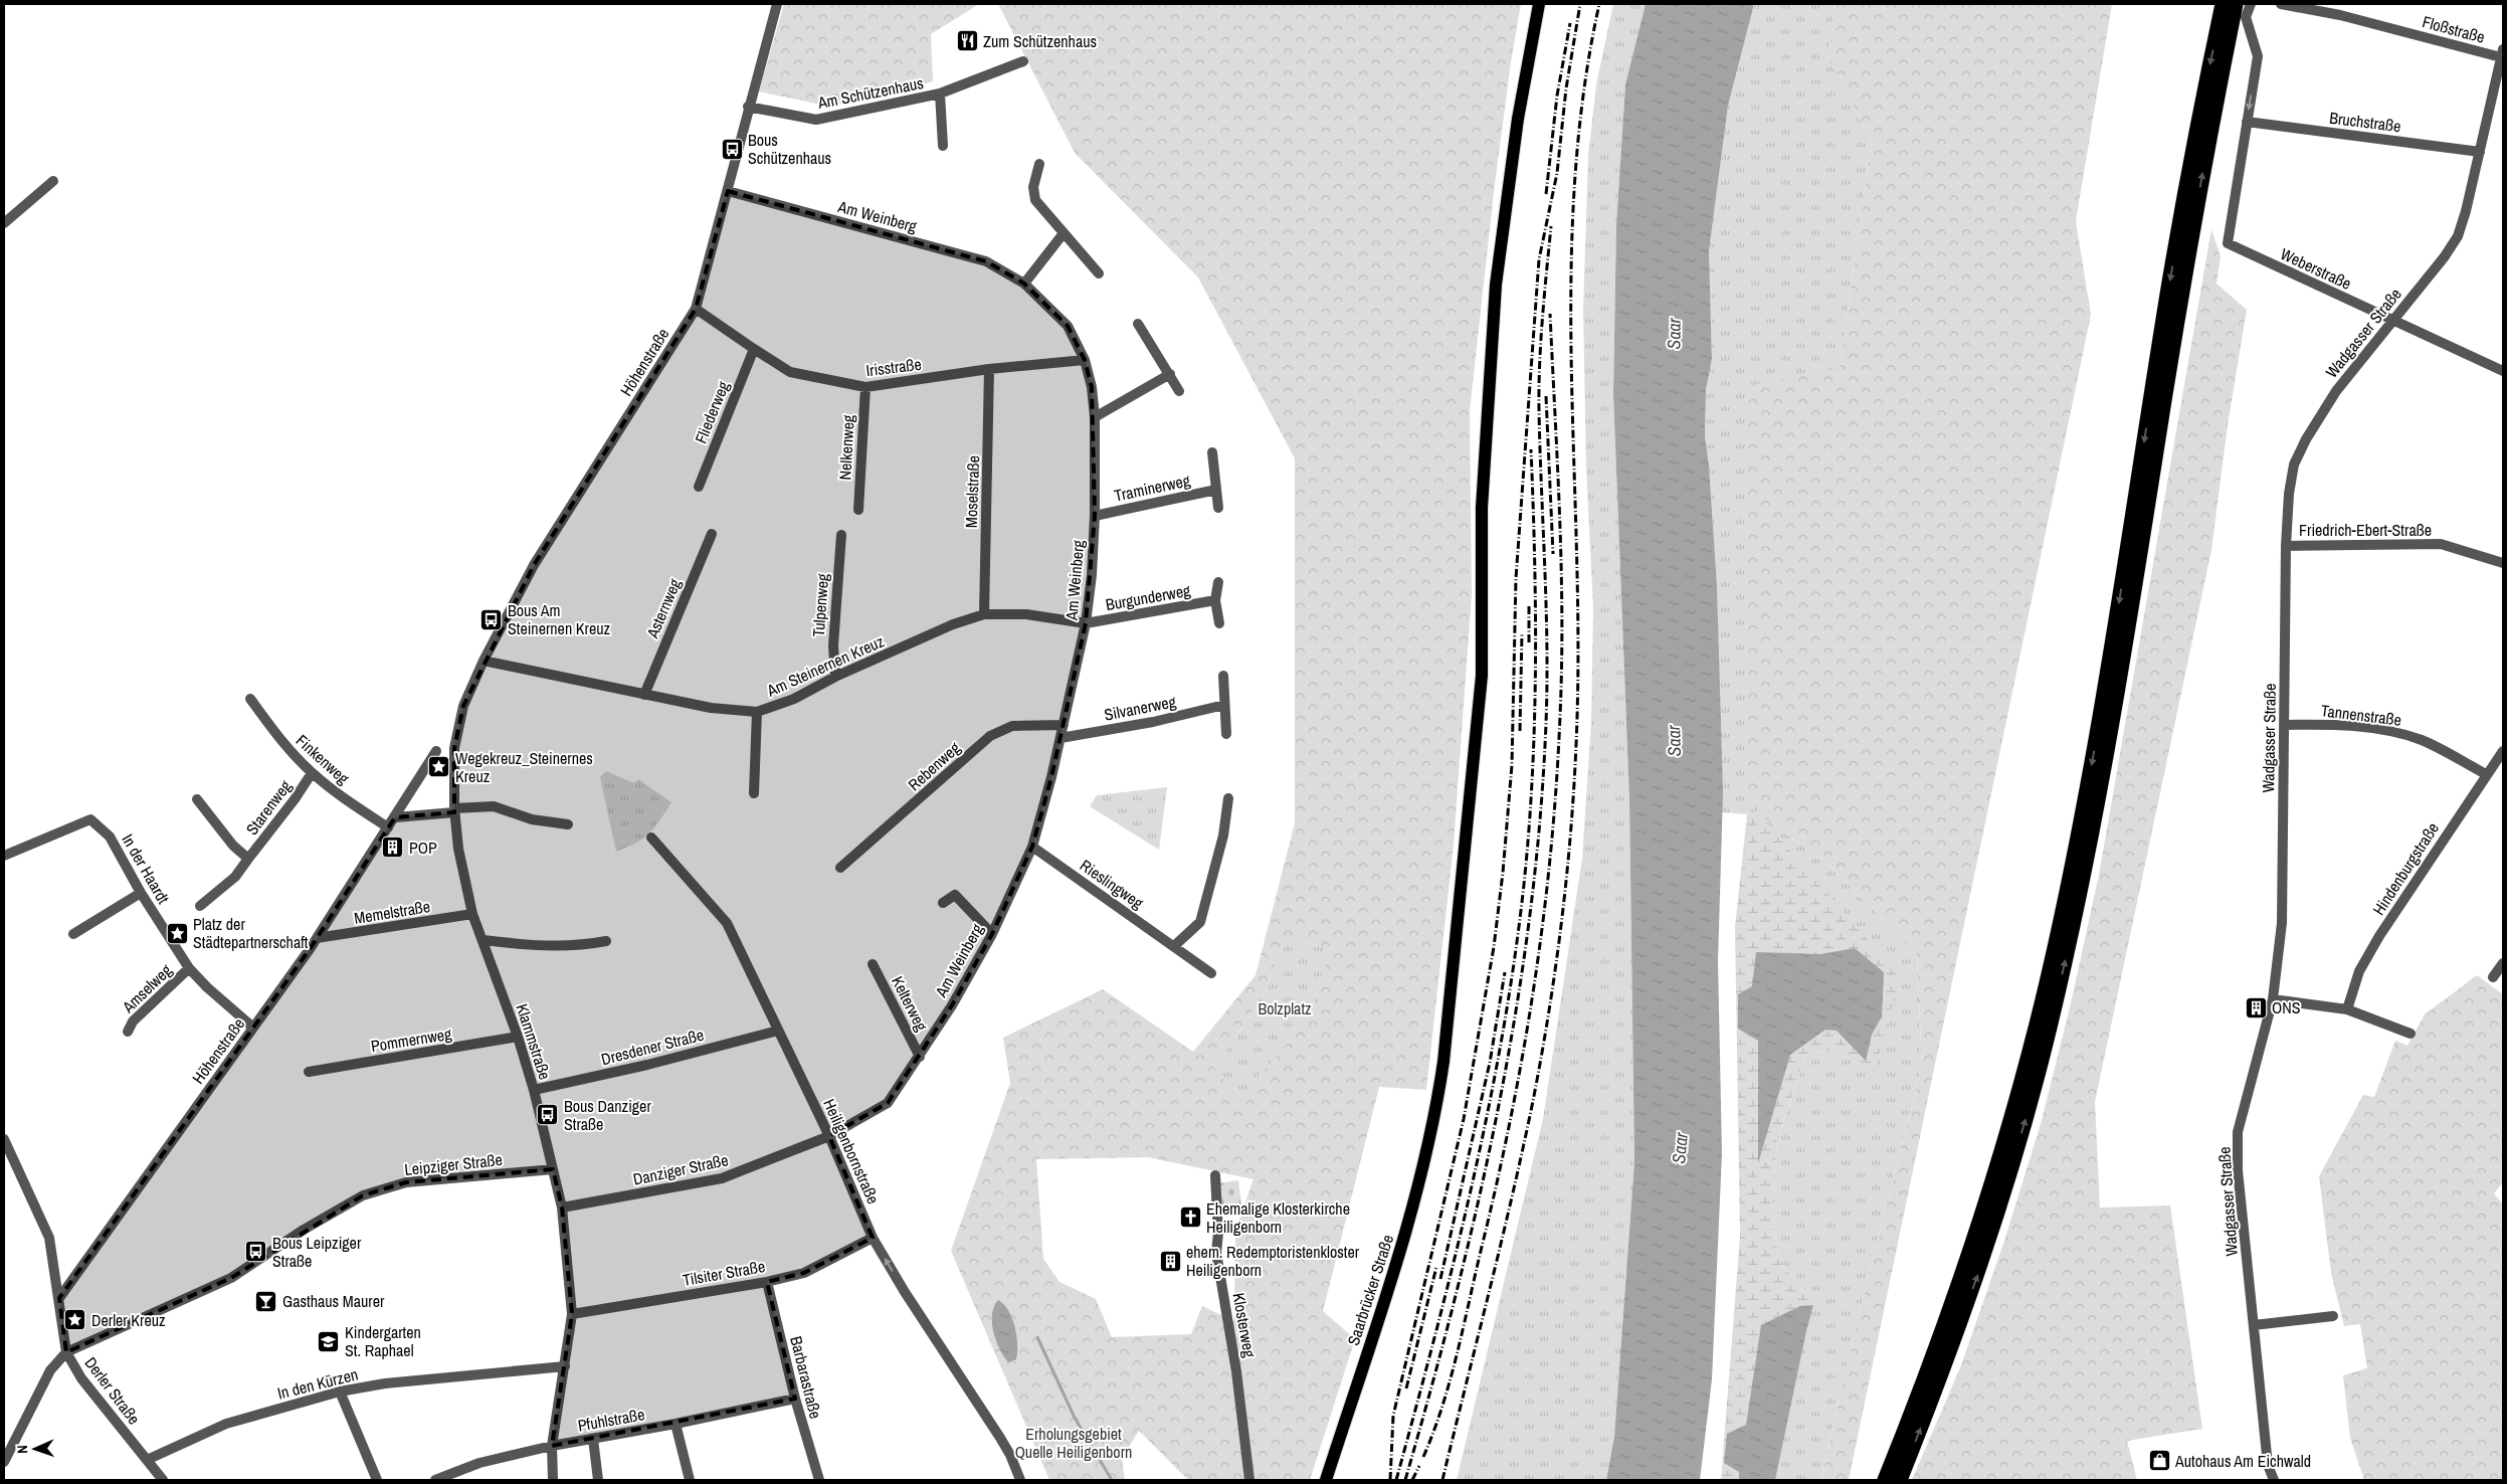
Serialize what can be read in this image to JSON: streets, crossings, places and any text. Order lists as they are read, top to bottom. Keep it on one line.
{"streets":{"main road":["Saarbrücker Straße"],"street":["Floßstraße","Am Schützenhaus","Bruchstraße","Am Weinberg","Weberstraße","Wadgasser Straße","Höhenstraße","Irisstraße","Fliederweg","Nelkenweg","Traminerweg","Moselstraße","Friedrich-Ebert-Straße","Burgunderweg","Tulpenweg","Asternweg","Am Steinernen Kreuz","Silvanerweg","Tannenstraße","Finkenweg","Rebenweg","Starenweg","In der Haardt","Hindenburgstraße","Rieslingweg","Memelstraße","Amselweg","Kelterweg","Pommernweg","Klammstraße","Dresdener Straße","Heiligenbornstraße","Leipziger Straße","Danziger Straße","Tilsiter Straße","Klosterweg","Barbarastraße","In den Kürzen","Derler Straße","Pfuhlstraße"]},"crossings":[["Floßstraße","Wadgasser Straße"],["Am Schützenhaus","Höhenstraße"],["Bruchstraße","Weberstraße"],["Bruchstraße","Wadgasser Straße"],["Am Weinberg","Höhenstraße"],["Am Weinberg","Irisstraße"],["Am Weinberg","Traminerweg"],["Am Weinberg","Burgunderweg"],["Am Weinberg","Am Steinernen Kreuz"],["Am Weinberg","Silvanerweg"],["Am Weinberg","Rebenweg"],["Am Weinberg","Rieslingweg"],["Am Weinberg","Kelterweg"],["Am Weinberg","Heiligenbornstraße"],["Am Weinberg","Danziger Straße"],["Weberstraße","Wadgasser Straße"],["Wadgasser Straße","Friedrich-Ebert-Straße"],["Wadgasser Straße","Tannenstraße"],["Höhenstraße","Irisstraße"],["Höhenstraße","Am Steinernen Kreuz"],["Höhenstraße","Finkenweg"],["Höhenstraße","In der Haardt"],["Höhenstraße","Memelstraße"],["Höhenstraße","Klammstraße"],["Höhenstraße","Derler Straße"],["Irisstraße","Fliederweg"],["Irisstraße","Nelkenweg"],["Irisstraße","Moselstraße"],["Moselstraße","Am Steinernen Kreuz"],["Burgunderweg","Am Steinernen Kreuz"],["Tulpenweg","Am Steinernen Kreuz"],["Asternweg","Am Steinernen Kreuz"],["Tannenstraße","Hindenburgstraße"],["Finkenweg","Starenweg"],["In der Haardt","Amselweg"],["Memelstraße","Klammstraße"],["Pommernweg","Klammstraße"],["Klammstraße","Dresdener Straße"],["Klammstraße","Leipziger Straße"],["Klammstraße","Danziger Straße"],["Klammstraße","Tilsiter Straße"],["Klammstraße","In den Kürzen"],["Klammstraße","Pfuhlstraße"],["Dresdener Straße","Heiligenbornstraße"],["Heiligenbornstraße","Danziger Straße"],["Heiligenbornstraße","Tilsiter Straße"],["Leipziger Straße","Derler Straße"],["Tilsiter Straße","Barbarastraße"],["Barbarastraße","Pfuhlstraße"],["In den Kürzen","Derler Straße"]],"one_way":["Heiligenbornstraße"],"water":["Saar"],"parks":["Bolzplatz","Erholungsgebiet Quelle Heiligenborn"],"places":{"restaurant":["Zum Schützenhaus"],"bus stop":["Bous Schützenhaus","Bous Am Steinernen Kreuz","Bous Danziger Straße","Bous Leipziger Straße"],"place":["Wegekreuz_Steinernes Kreuz","Platz der Städtepartnerschaft","Derler Kreuz"],"building":["POP","ONS","ehem. Redemptoristenkloster Heiligenborn"],"church":["Ehemalige Klosterkirche Heiligenborn"],"bar":["Gasthaus Maurer"],"school or university":["Kindergarten St. Raphael"],"shop":["Autohaus Am Eichwald"]},"north":"left"}
